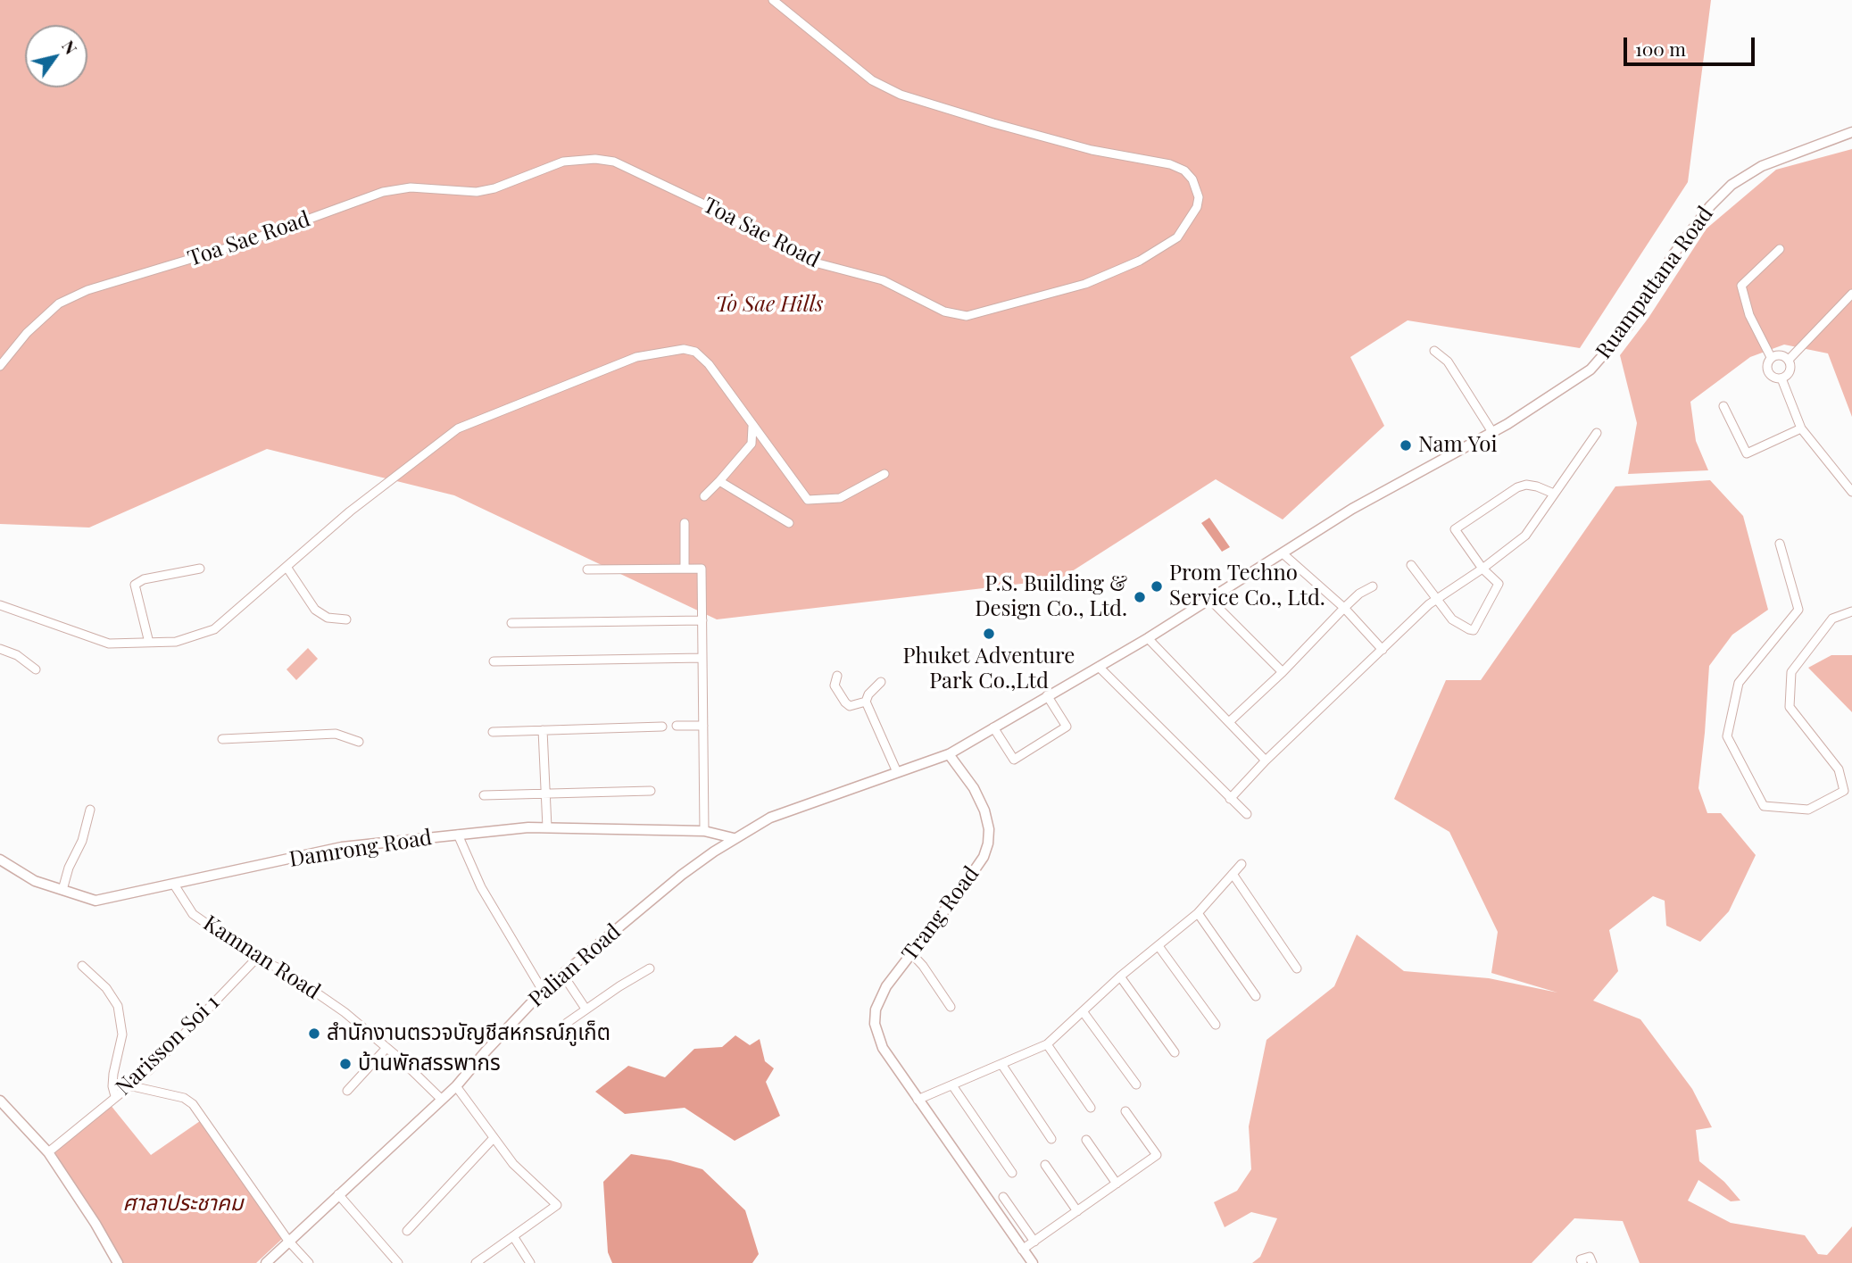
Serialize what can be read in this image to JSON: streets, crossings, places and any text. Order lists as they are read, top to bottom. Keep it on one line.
{"streets":{"street":["Toa Sae Road","Ruampattana Road","Damrong Road","Trang Road","Kamnan Road","Palian Road","Narisson Soi 1"]},"crossings":[["Ruampattana Road","Trang Road"],["Damrong Road","Kamnan Road"],["Damrong Road","Palian Road"],["Kamnan Road","Palian Road"],["Kamnan Road","Narisson Soi 1"]],"parks":["To Sae Hills","ศาลาประชาคม"],"places":["Nam Yoi","Prom Techno Service Co., Ltd.","P.S. Building & Design Co., Ltd.","Phuket Adventure Park Co.,Ltd","สำนักงานตรวจบัญชีสหกรณ์ภูเก็ต","บ้านพักสรรพากร"],"scale_bar":"100 m","north":"top right"}
